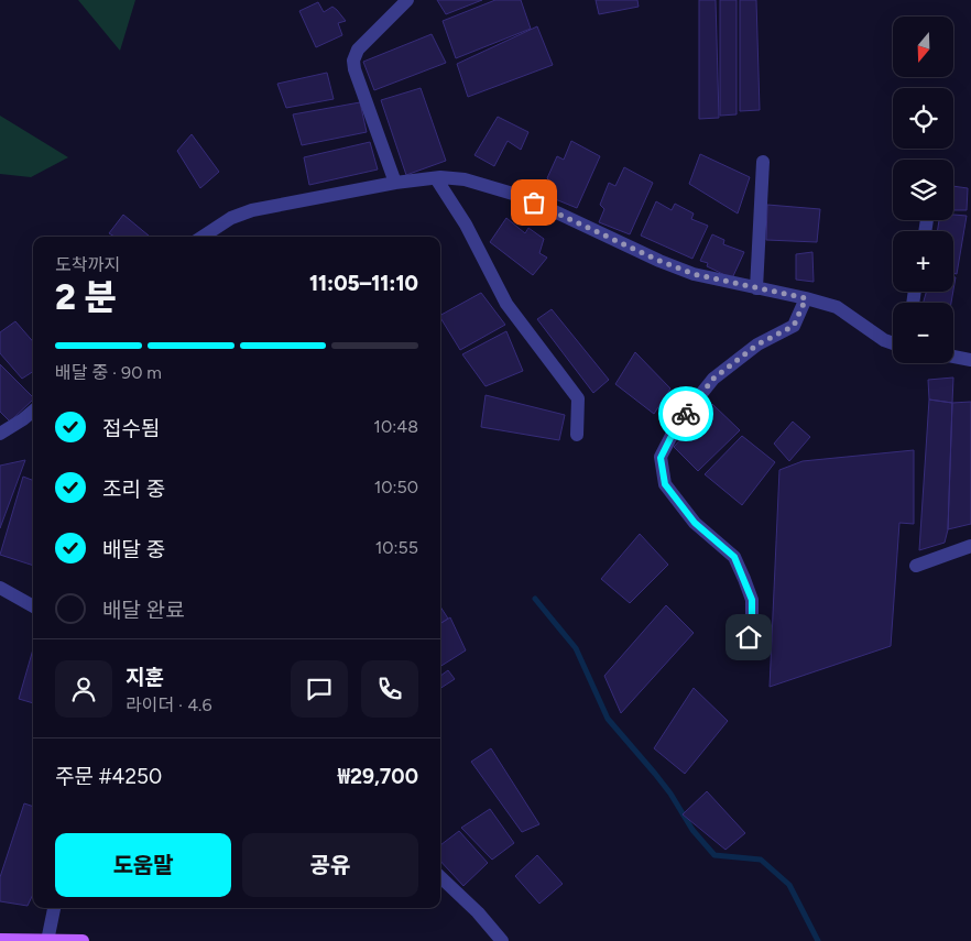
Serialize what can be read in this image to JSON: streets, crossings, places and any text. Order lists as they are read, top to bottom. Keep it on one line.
{"north":"bottom","page":{"map_buttons":["+","−"],"heading":["2 분","도착까지","11:05–11:10"],"panel":["지훈","라이더 · 4.6","주문 #4250","₩29,700"],"bar":"배달 중 · 90 m","list":[["접수됨","10:48"],["조리 중","10:50"],["배달 중","10:55"],"배달 완료"],"buttons":["도움말","공유"]}}
